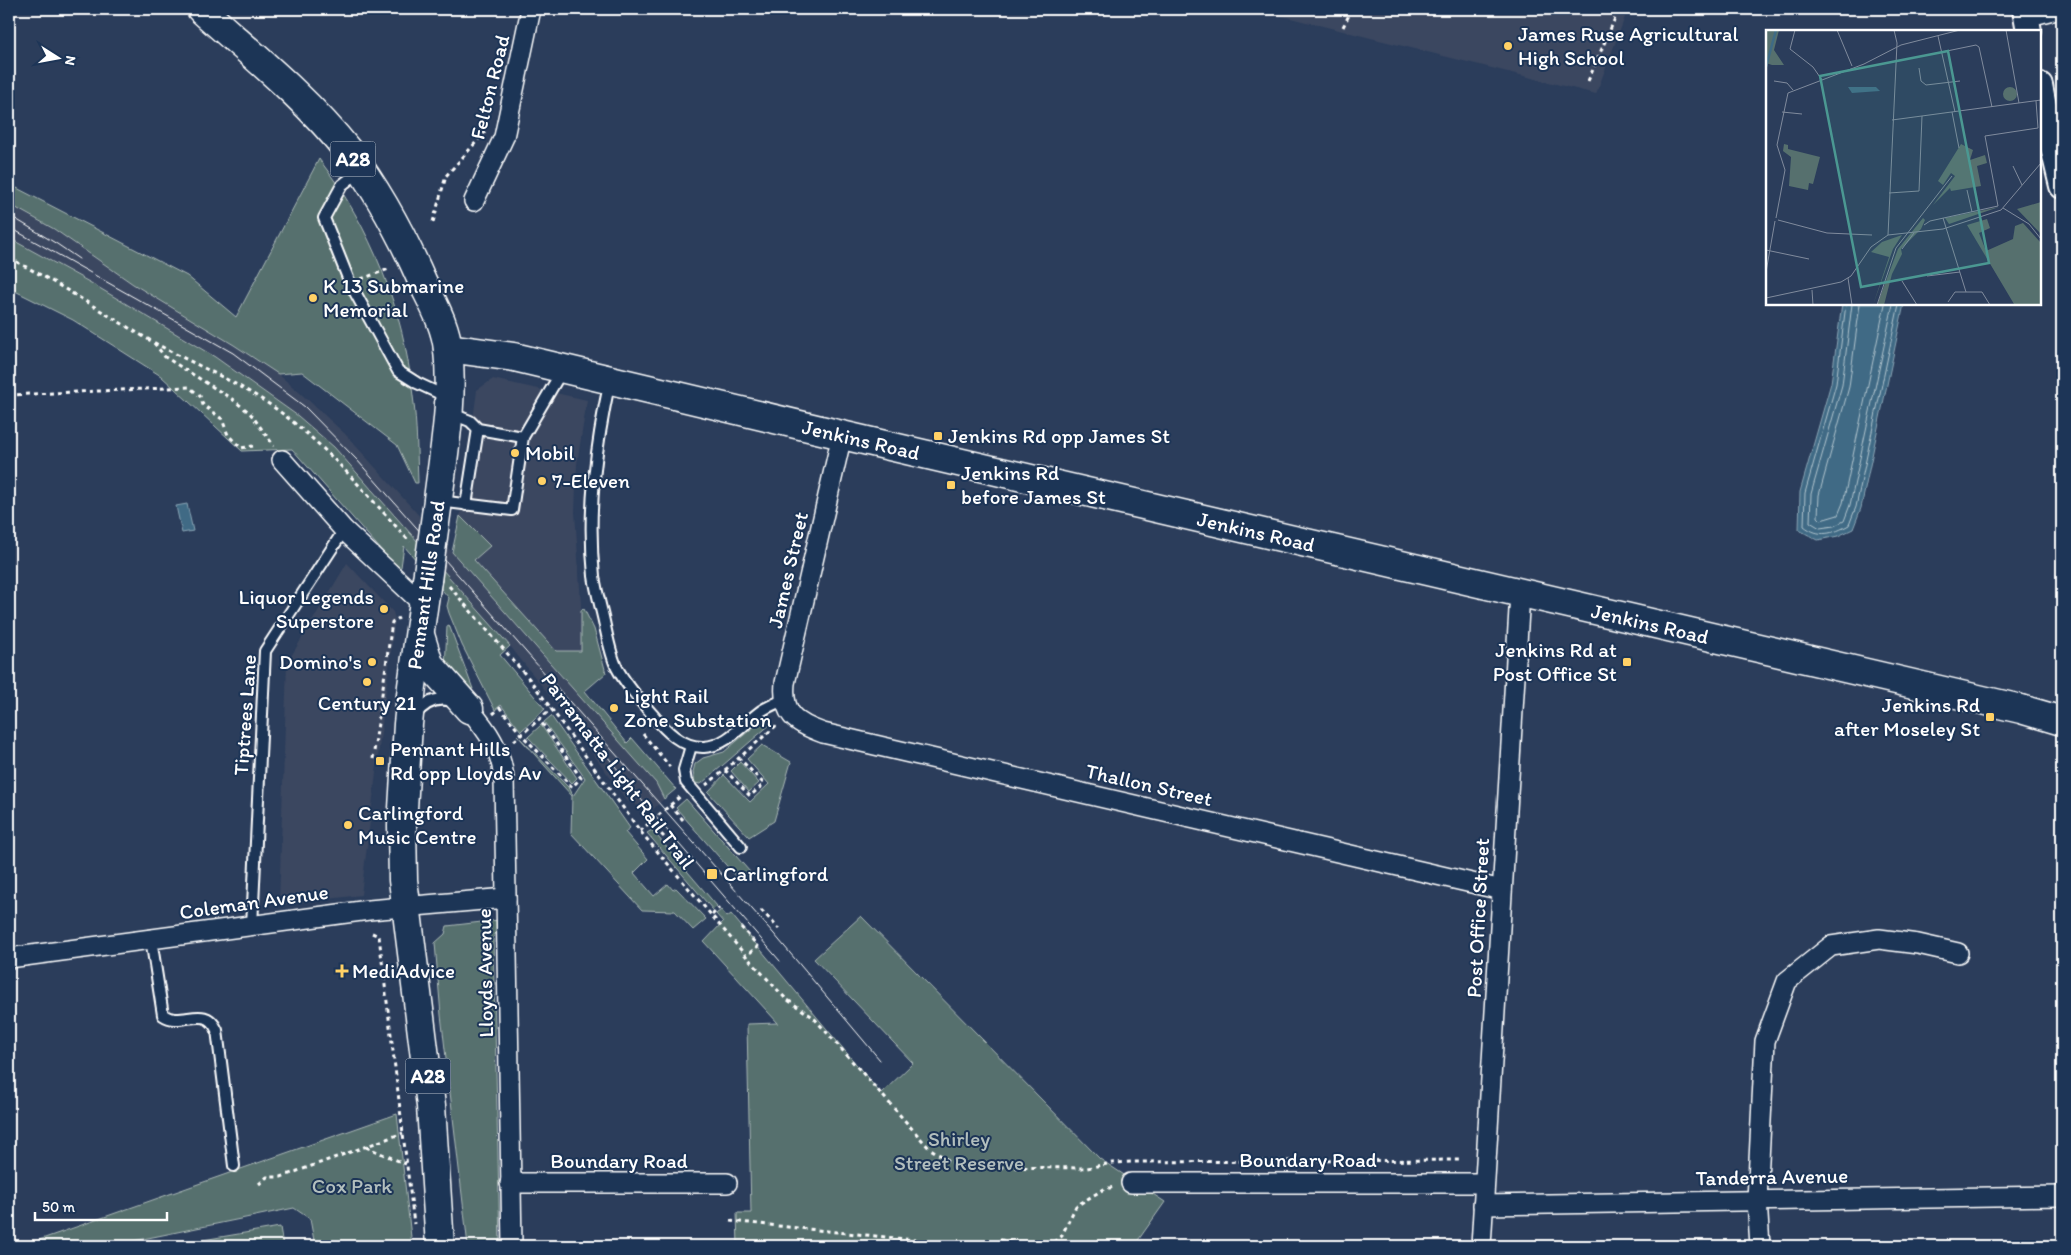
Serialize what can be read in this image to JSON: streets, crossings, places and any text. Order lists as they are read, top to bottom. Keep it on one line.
{"streets":{"main road":["A28","Jenkins Road","Pennant Hills Road"],"street":["Felton Road","James Street","Thallon Street","Coleman Avenue","Post Office Street","Lloyds Avenue","Boundary Road","Tanderra Avenue"],"lane":["Tiptrees Lane"],"path":["Parramatta Light Rail Trail"]},"crossings":[["Jenkins Road","James Street"],["Jenkins Road","Pennant Hills Road"],["Jenkins Road","Post Office Street"],["James Street","Thallon Street"],["Pennant Hills Road","Parramatta Light Rail Trail"],["Pennant Hills Road","Coleman Avenue"],["Tiptrees Lane","Coleman Avenue"],["Thallon Street","Post Office Street"],["Coleman Avenue","Lloyds Avenue"],["Post Office Street","Boundary Road"],["Post Office Street","Tanderra Avenue"],["Lloyds Avenue","Boundary Road"]],"parks":["Shirley Street Reserve","Cox Park"],"places":{"other":["James Ruse Agricultural High School","K 13 Submarine Memorial","Mobil","7-Eleven","Liquor Legends Superstore","Domino's","Century 21","Light Rail Zone Substation","Carlingford Music Centre"],"transit":["Jenkins Rd opp James St","Jenkins Rd before James St","Jenkins Rd at Post Office St","Jenkins Rd after Moseley St","Pennant Hills Rd opp Lloyds Av","Carlingford"],"health":["MediAdvice"]},"scale_bar":"50 m","north":"right"}
